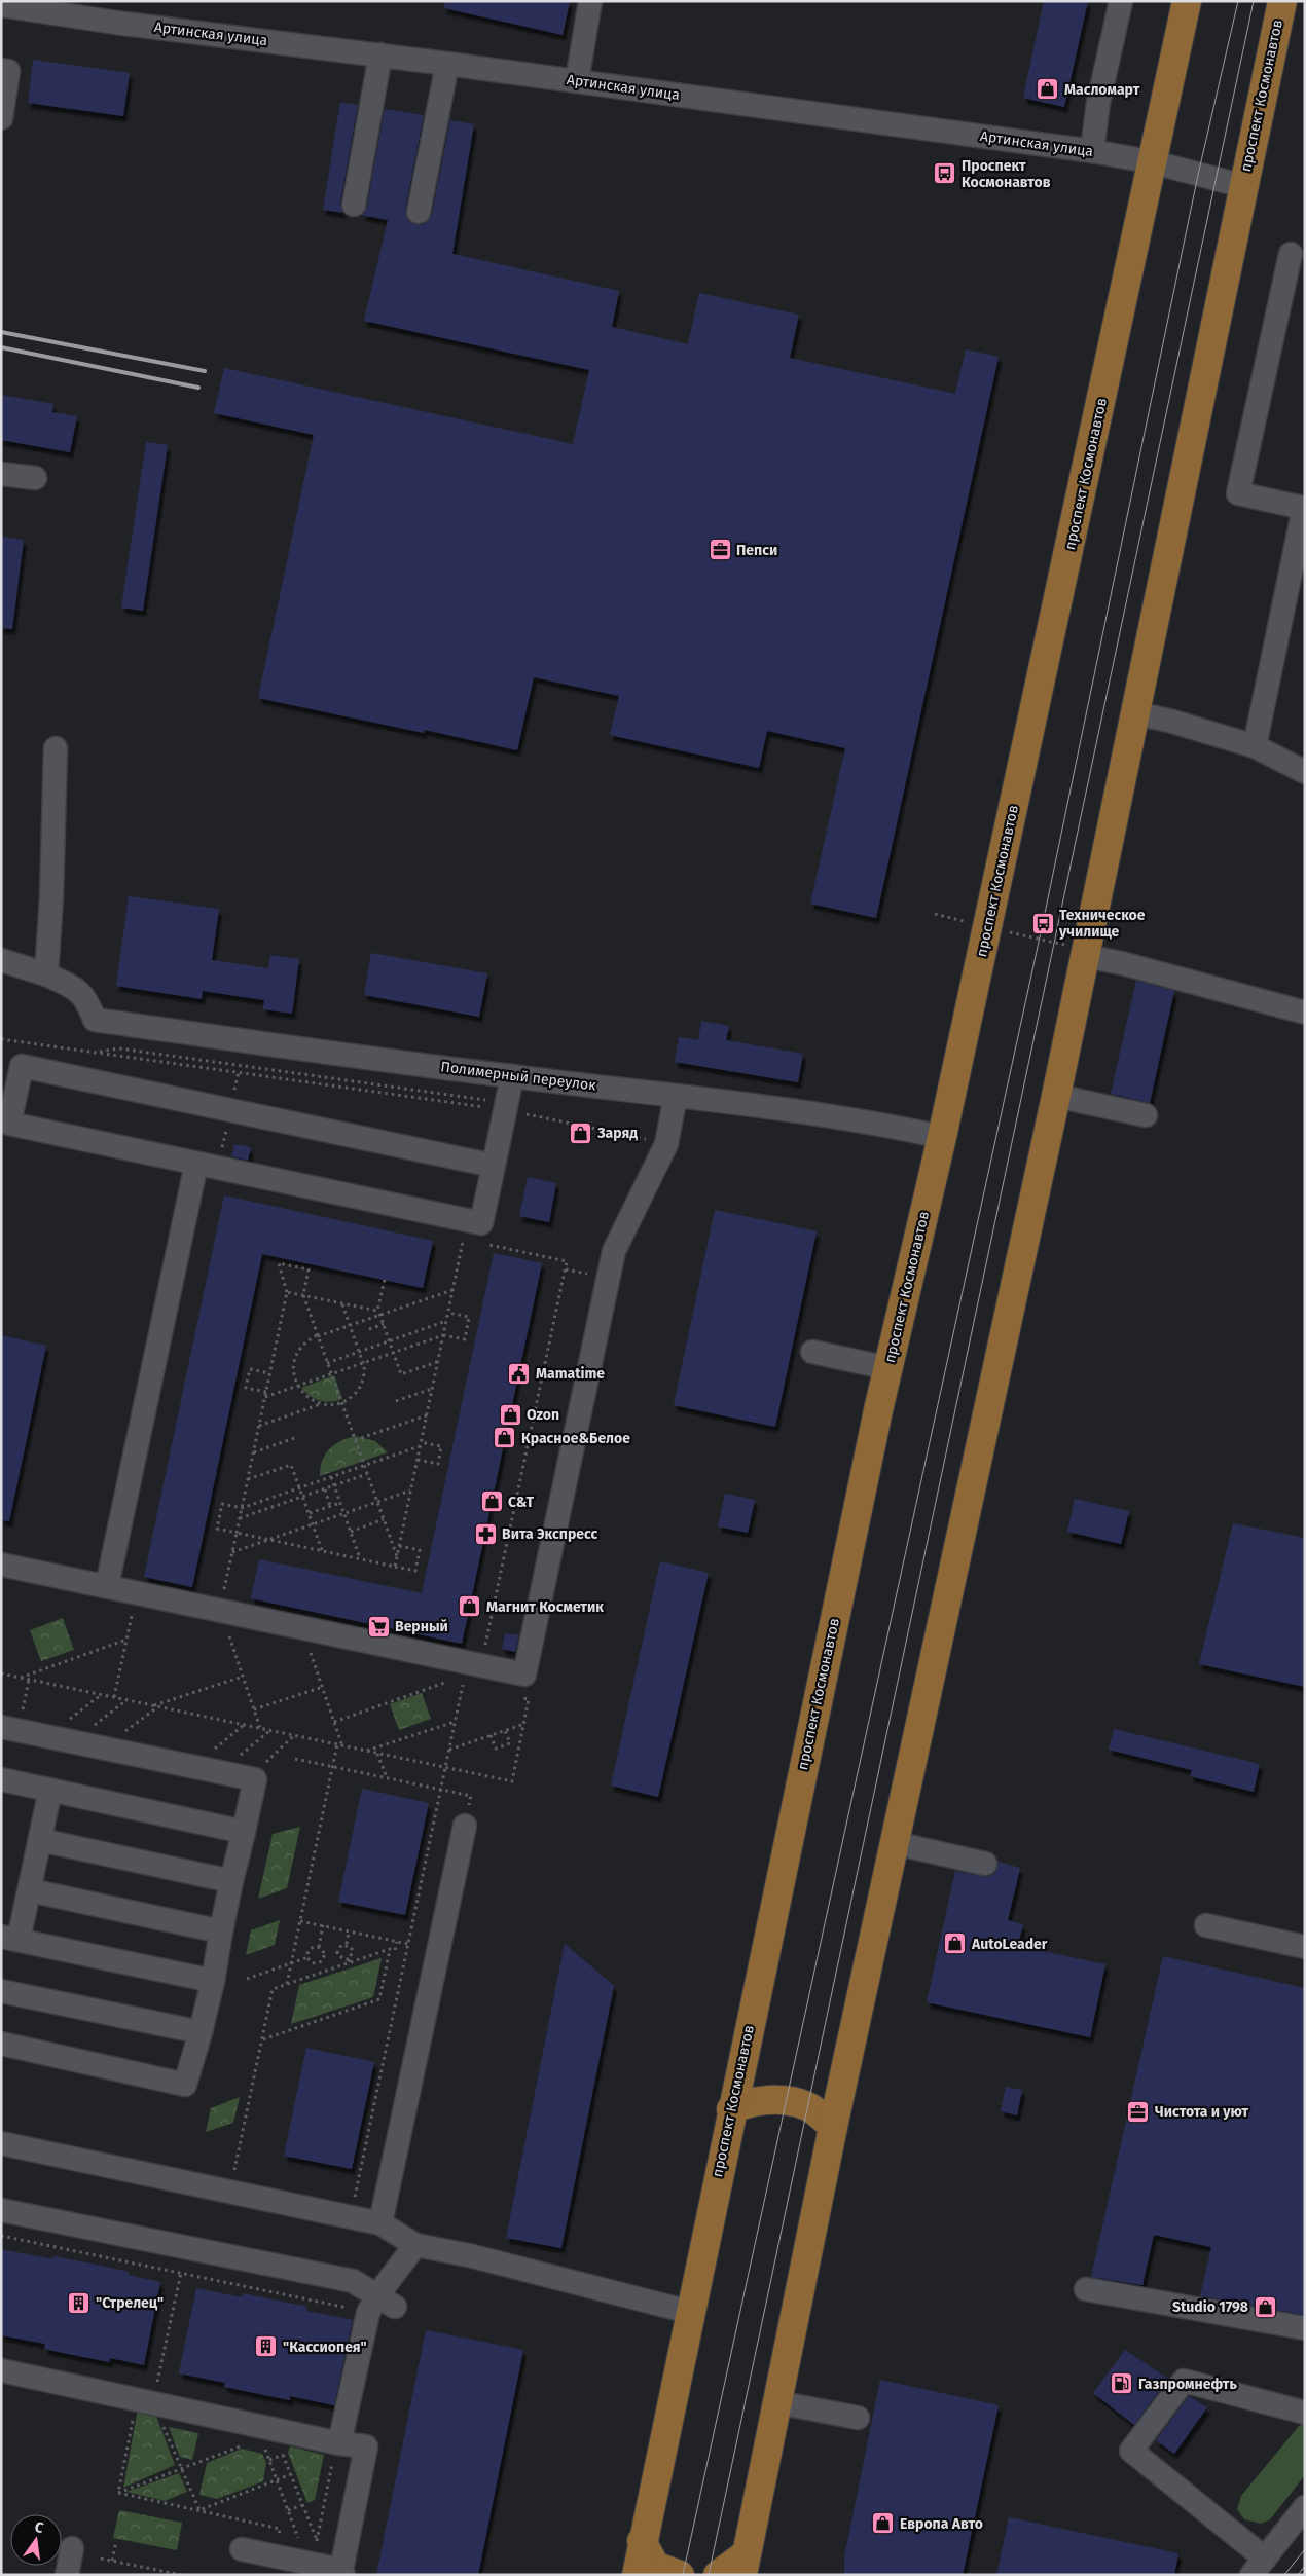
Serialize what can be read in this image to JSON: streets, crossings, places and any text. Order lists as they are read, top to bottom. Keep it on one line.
{"streets":{"main road":["проспект Космонавтов"],"street":["Артинская улица","Полимерный переулок"]},"crossings":[["Артинская улица","проспект Космонавтов"],["проспект Космонавтов","Полимерный переулок"]],"places":{"shop":["Масломарт","Заряд","Ozon","Красное&Белое","С&Т","Магнит Косметик","AutoLeader","Studio 1798","Европа Авто"],"bus stop":["Проспект Космонавтов","Техническое училище"],"office":["Пепси","Чистота и уют"],"public building":["Mamatime"],"pharmacy":["Вита Экспресс"],"supermarket":["Верный"],"building":["\"Стрелец\"","\"Кассиопея\""],"fuel station":["Газпромнефть"]},"north":"top"}
